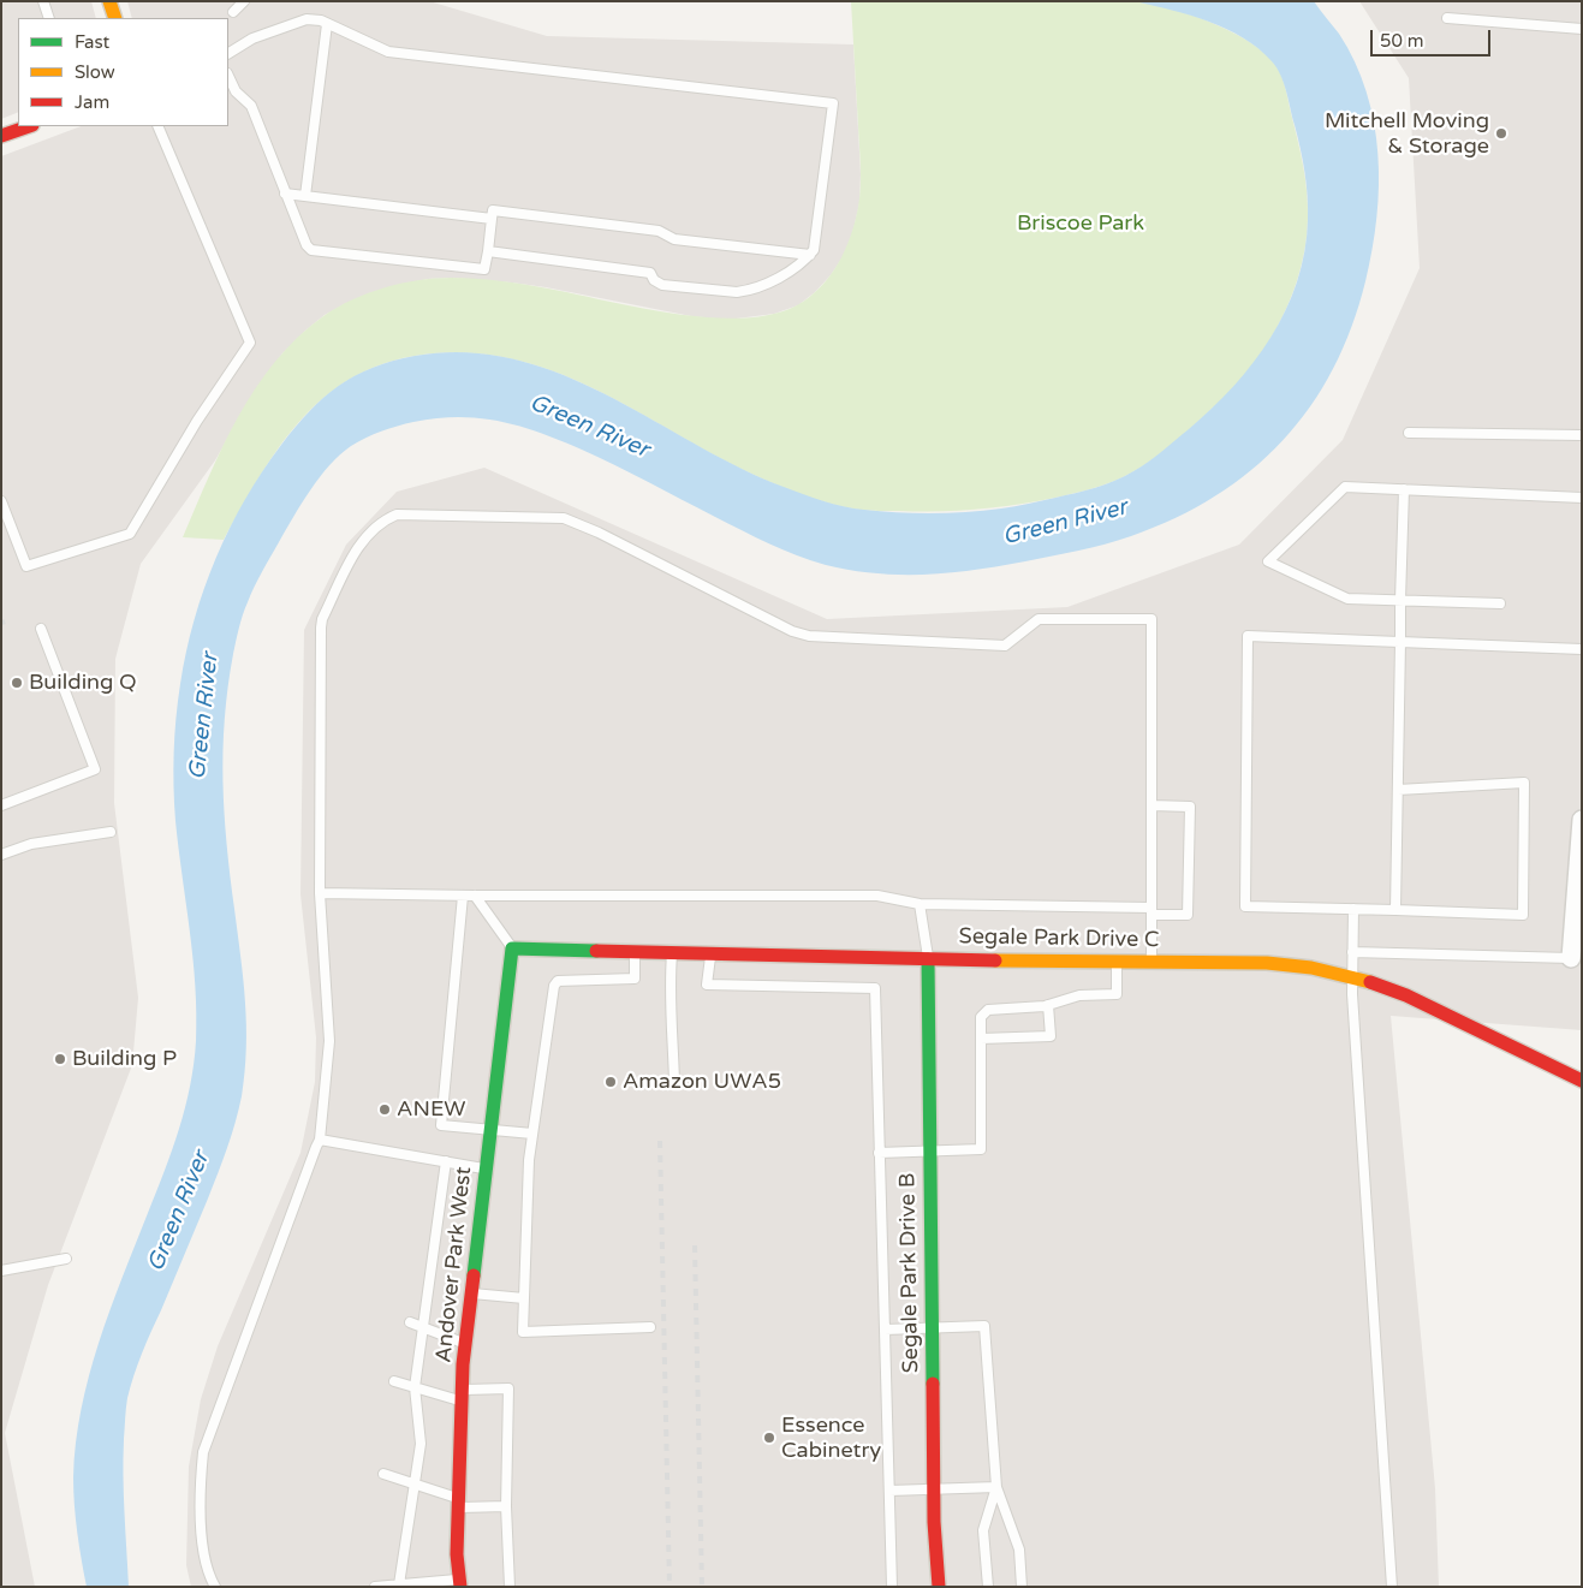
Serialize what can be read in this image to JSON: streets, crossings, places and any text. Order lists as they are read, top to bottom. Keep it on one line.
{"streets":{"street":["Segale Park Drive C","Andover Park West","Segale Park Drive B"]},"crossings":[["Segale Park Drive C","Andover Park West"],["Segale Park Drive C","Segale Park Drive B"]],"water":["Green River"],"parks":["Briscoe Park"],"places":["Mitchell Moving & Storage","Building Q","Building P","Amazon UWA5","ANEW","Essence Cabinetry"],"legend":["Fast","Slow","Jam"],"scale_bar":"50 m"}
